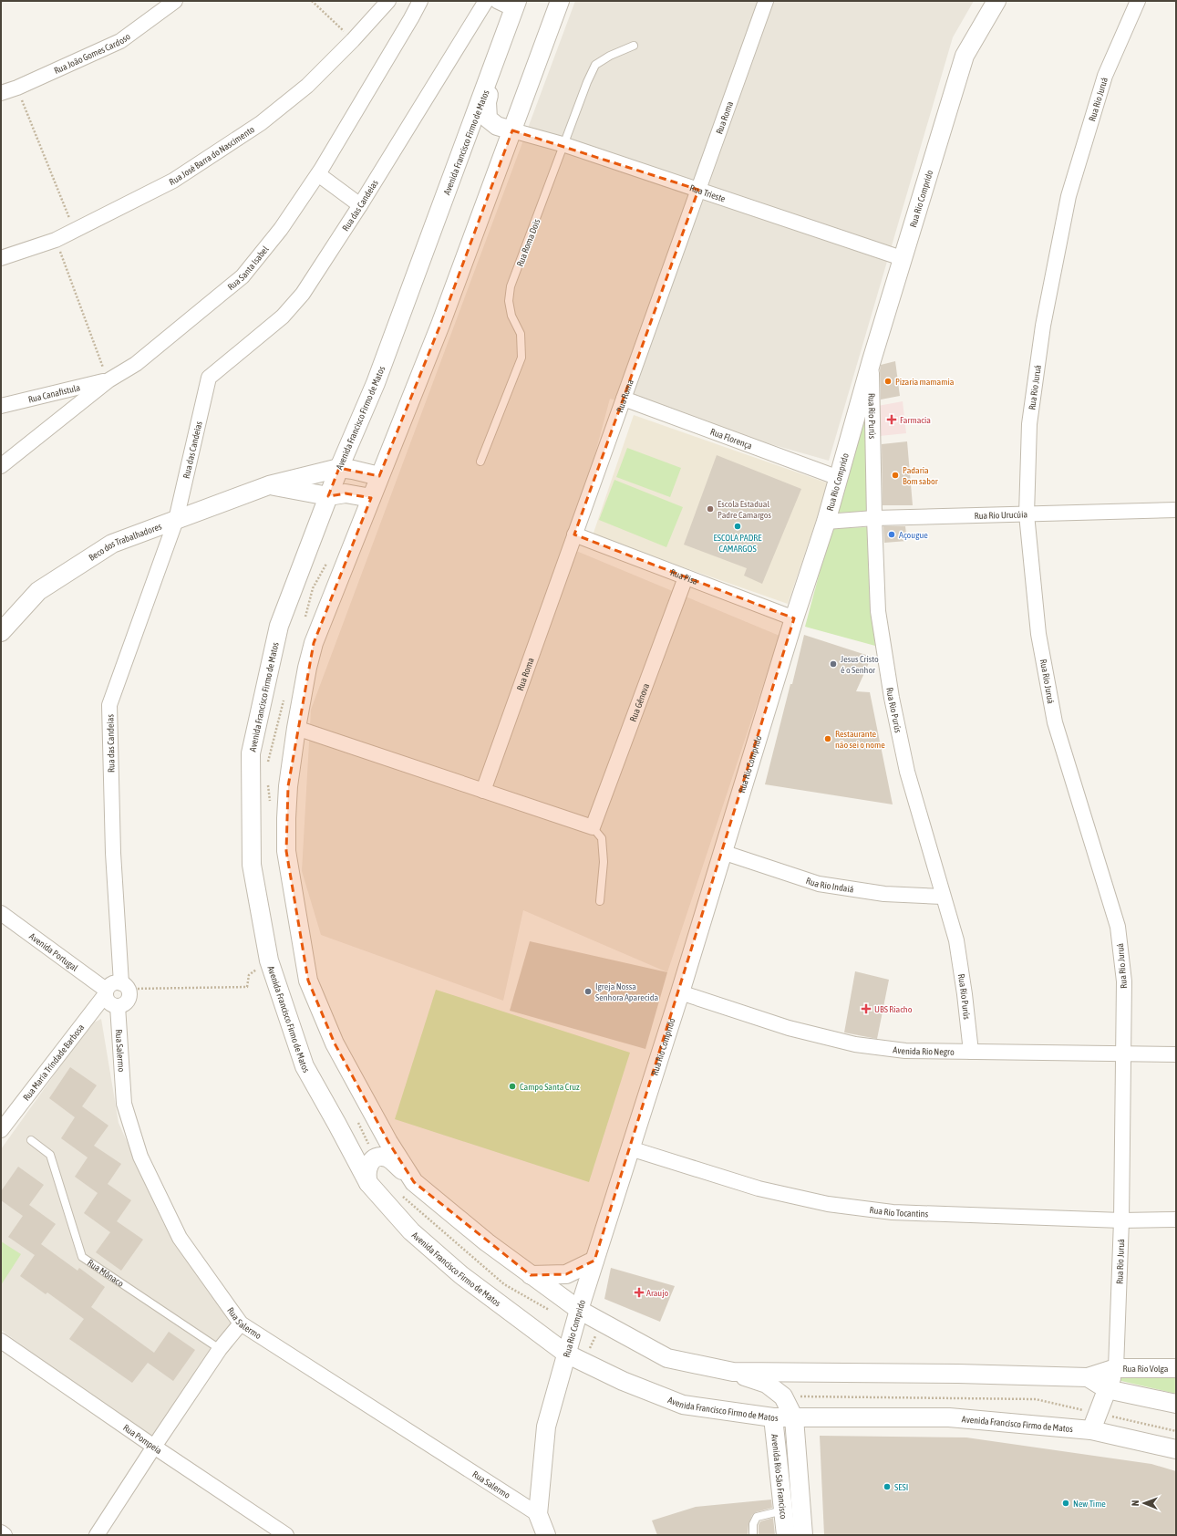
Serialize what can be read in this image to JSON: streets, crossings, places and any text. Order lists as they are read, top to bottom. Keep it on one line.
{"streets":{"street":["Rua João Gomes Cardoso","Rua Rio Juruá","Rua Roma","Avenida Francisco Firmo de Matos","Rua José Barra do Nascimento","Rua Trieste","Rua Rio Comprido","Rua das Candeias","Rua Santa Isabel","Rua Canafistula","Rua Rio Purús","Rua Florença","Rua Rio Urucúia","Beco dos Trabalhadores","Rua Pisa","Rua Gênova","Rua Rio Indaiá","Avenida Portugal","Avenida Rio Negro","Rua Salermo","Rua Maria Trindade Barbosa","Rua Rio Tocantins","Rua Rio Volga","Rua Pompeia","Avenida Rio São Francisco"],"lane":["Rua Roma Dois","Rua Mônaco"]},"crossings":[["Rua Rio Juruá","Rua Rio Urucúia"],["Rua Rio Juruá","Avenida Rio Negro"],["Rua Rio Juruá","Rua Rio Tocantins"],["Rua Rio Juruá","Rua Rio Volga"],["Rua Roma","Rua Trieste"],["Rua Roma","Rua Florença"],["Rua Roma","Rua Pisa"],["Avenida Francisco Firmo de Matos","Rua Rio Comprido"],["Avenida Francisco Firmo de Matos","Beco dos Trabalhadores"],["Avenida Francisco Firmo de Matos","Avenida Rio São Francisco"],["Rua Trieste","Rua Rio Comprido"],["Rua Trieste","Rua Roma Dois"],["Rua Rio Comprido","Rua Rio Purús"],["Rua Rio Comprido","Rua Florença"],["Rua Rio Comprido","Rua Rio Urucúia"],["Rua Rio Comprido","Rua Pisa"],["Rua Rio Comprido","Rua Rio Indaiá"],["Rua Rio Comprido","Avenida Rio Negro"],["Rua Rio Comprido","Rua Salermo"],["Rua Rio Comprido","Rua Rio Tocantins"],["Rua das Candeias","Beco dos Trabalhadores"],["Rua das Candeias","Avenida Portugal"],["Rua das Candeias","Rua Salermo"],["Rua das Candeias","Rua Maria Trindade Barbosa"],["Rua Santa Isabel","Rua Canafistula"],["Rua Rio Purús","Rua Rio Urucúia"],["Rua Rio Purús","Rua Rio Indaiá"],["Rua Rio Purús","Avenida Rio Negro"],["Rua Pisa","Rua Gênova"],["Avenida Portugal","Rua Salermo"],["Avenida Portugal","Rua Maria Trindade Barbosa"],["Rua Salermo","Rua Maria Trindade Barbosa"]],"places":{"other":["Pizaria mamamia","Padaria Bom sabor","Escola Estadual Padre Camargos","ESCOLA PADRE CAMARGOS","Açougue","Jesus Cristo é o Senhor","Restaurante não sei o nome","Igreja Nossa Senhora Aparecida","Campo Santa Cruz","SESI","New Time"],"health":["Farmacia","UBS Riacho","Araujo"]},"north":"left"}
